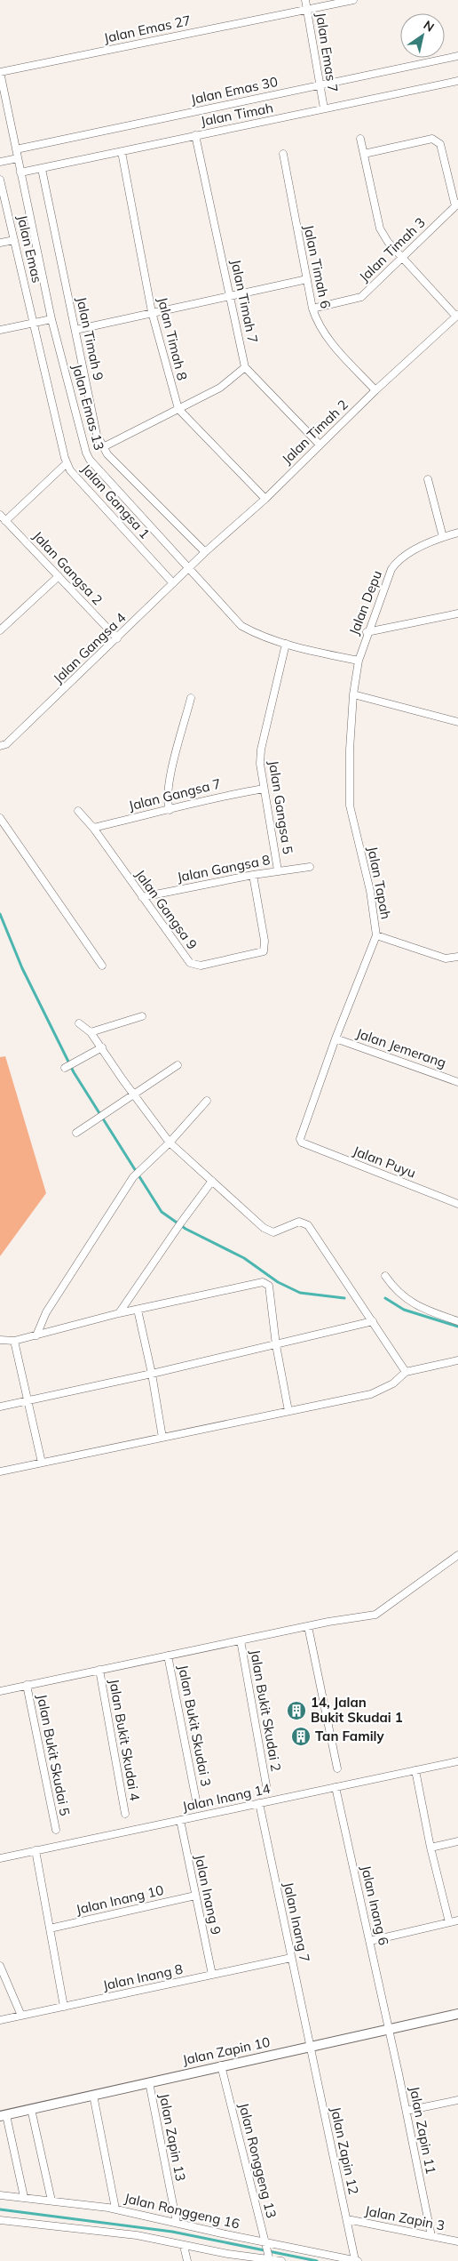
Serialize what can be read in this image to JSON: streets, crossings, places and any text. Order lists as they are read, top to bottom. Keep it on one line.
{"streets":{"street":["Jalan Emas 27","Jalan Emas 7","Jalan Emas 30","Jalan Timah","Jalan Emas","Jalan Timah 3","Jalan Timah 6","Jalan Timah 7","Jalan Timah 9","Jalan Timah 8","Jalan Emas 13","Jalan Timah 2","Jalan Gangsa 1","Jalan Gangsa 2","Jalan Depu","Jalan Gangsa 4","Jalan Gangsa 7","Jalan Gangsa 5","Jalan Gangsa 8","Jalan Tapah","Jalan Gangsa 9","Jalan Jemerang","Jalan Puyu","Jalan Bukit Skudai 2","Jalan Bukit Skudai 3","Jalan Bukit Skudai 4","Jalan Bukit Skudai 5","Jalan Inang 14","Jalan Inang 9","Jalan Inang 10","Jalan Inang 6","Jalan Inang 7","Jalan Inang 8","Jalan Zapin 10","Jalan Zapin 11","Jalan Zapin 13","Jalan Zapin 12","Jalan Ronggeng 13","Jalan Ronggeng 16","Jalan Zapin 3"]},"crossings":[["Jalan Emas 27","Jalan Emas 7"],["Jalan Emas 27","Jalan Emas 13"],["Jalan Emas 7","Jalan Emas 30"],["Jalan Emas 7","Jalan Timah"],["Jalan Emas 30","Jalan Emas 13"],["Jalan Timah","Jalan Timah 7"],["Jalan Timah","Jalan Timah 9"],["Jalan Timah","Jalan Timah 8"],["Jalan Timah","Jalan Emas 13"],["Jalan Emas","Jalan Gangsa 1"],["Jalan Timah 3","Jalan Timah 6"],["Jalan Timah 6","Jalan Timah 2"],["Jalan Timah 9","Jalan Timah 2"],["Jalan Timah 8","Jalan Timah 2"],["Jalan Emas 13","Jalan Timah 2"],["Jalan Emas 13","Jalan Depu"],["Jalan Emas 13","Jalan Gangsa 4"],["Jalan Emas 13","Jalan Gangsa 5"],["Jalan Timah 2","Jalan Gangsa 4"],["Jalan Gangsa 1","Jalan Gangsa 4"],["Jalan Gangsa 2","Jalan Gangsa 4"],["Jalan Depu","Jalan Tapah"],["Jalan Gangsa 7","Jalan Gangsa 5"],["Jalan Gangsa 7","Jalan Gangsa 9"],["Jalan Gangsa 5","Jalan Gangsa 8"],["Jalan Gangsa 8","Jalan Gangsa 9"],["Jalan Tapah","Jalan Jemerang"],["Jalan Tapah","Jalan Puyu"],["Jalan Inang 14","Jalan Inang 9"],["Jalan Inang 14","Jalan Inang 6"],["Jalan Inang 14","Jalan Inang 7"],["Jalan Inang 9","Jalan Inang 10"],["Jalan Inang 9","Jalan Inang 8"],["Jalan Inang 6","Jalan Zapin 10"],["Jalan Inang 6","Jalan Zapin 11"],["Jalan Inang 7","Jalan Inang 8"],["Jalan Inang 7","Jalan Zapin 10"],["Jalan Inang 7","Jalan Zapin 12"],["Jalan Zapin 10","Jalan Zapin 11"],["Jalan Zapin 10","Jalan Zapin 13"],["Jalan Zapin 10","Jalan Zapin 12"],["Jalan Zapin 10","Jalan Ronggeng 13"],["Jalan Zapin 11","Jalan Zapin 3"],["Jalan Zapin 13","Jalan Ronggeng 16"],["Jalan Zapin 12","Jalan Ronggeng 16"],["Jalan Zapin 12","Jalan Zapin 3"],["Jalan Ronggeng 13","Jalan Ronggeng 16"]],"places":{"building":["14, Jalan Bukit Skudai 1","Tan Family"]},"north":"top right"}
